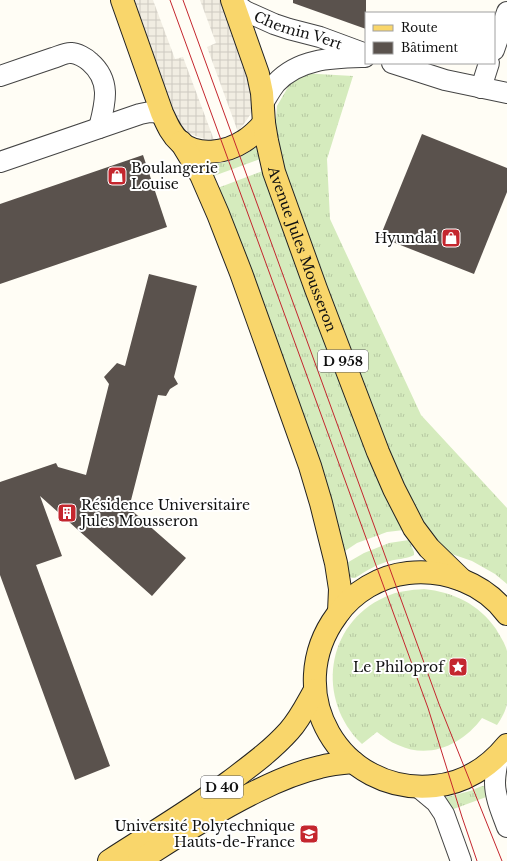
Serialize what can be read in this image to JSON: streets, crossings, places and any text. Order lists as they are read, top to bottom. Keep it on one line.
{"streets":{"main road":["Avenue Jules Mousseron","D 958","D 40"],"street":["Chemin Vert"]},"crossings":[["Chemin Vert","Avenue Jules Mousseron"]],"places":{"shop":["Boulangerie Louise","Hyundai"],"building":["Résidence Universitaire Jules Mousseron"],"place":["Le Philoprof"],"school or university":["Université Polytechnique Hauts-de-France"]},"legend":["Route","Bâtiment"]}
